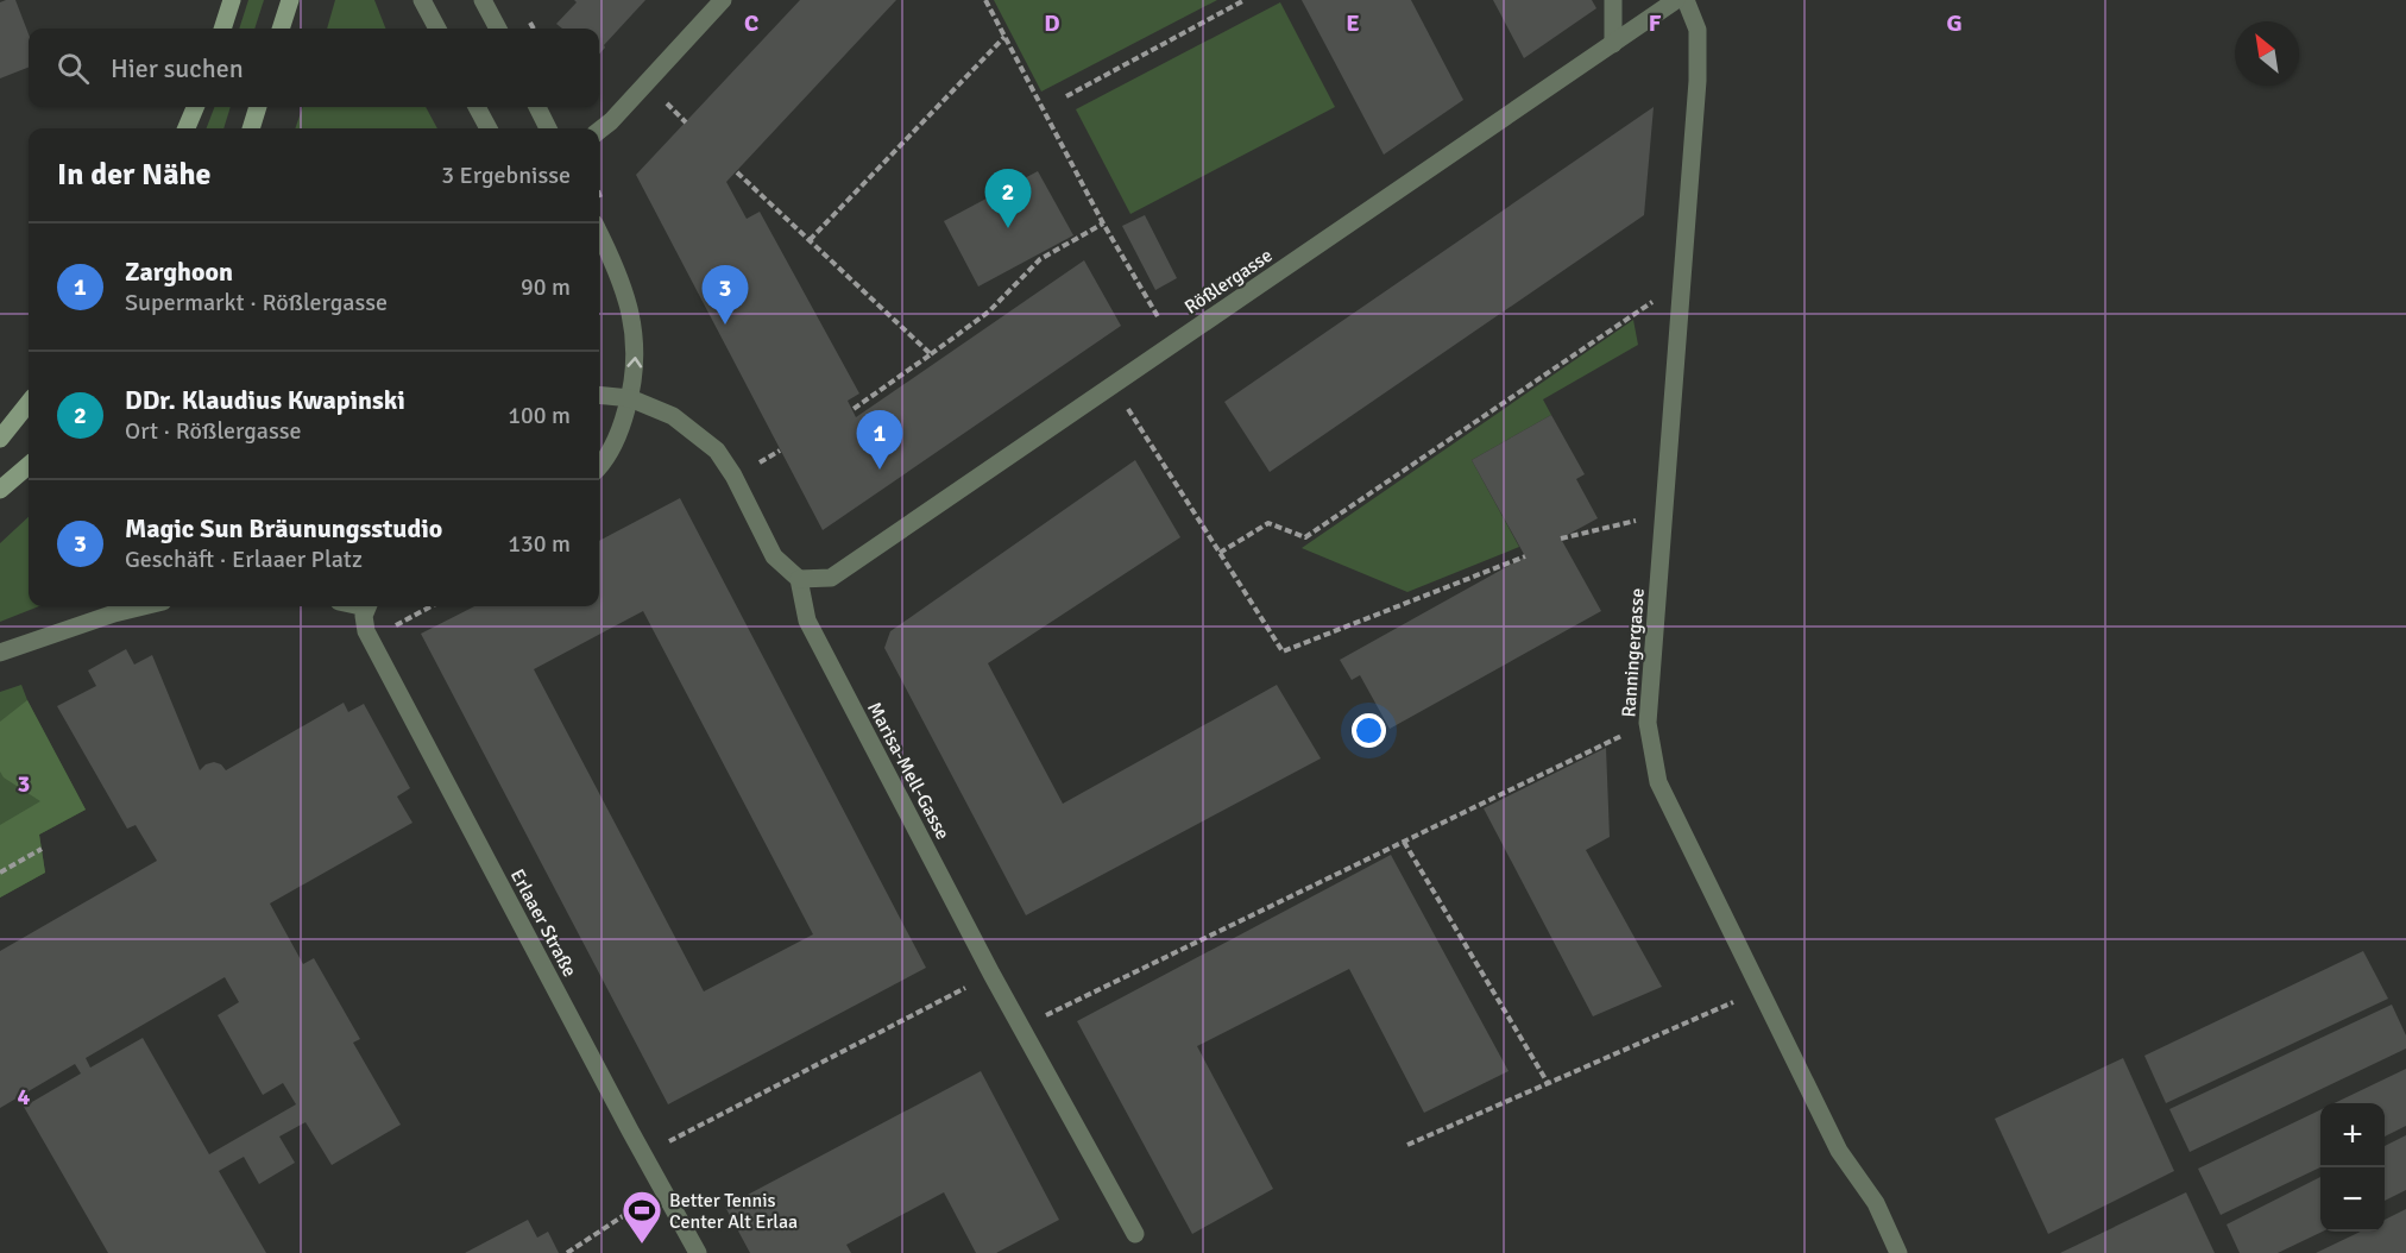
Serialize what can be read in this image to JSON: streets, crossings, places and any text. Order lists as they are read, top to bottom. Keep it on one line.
{"streets":{"street":["Rößlergasse","Ranningergasse","Marisa-Mell-Gasse","Erlaaer Straße"]},"crossings":[["Rößlergasse","Marisa-Mell-Gasse"]],"places":{"sports":["Better Tennis Center Alt Erlaa"]},"north":"top left","page":{"search":"Hier suchen","heading":["In der Nähe","3 Ergebnisse"],"pins":["2","3","1"],"list":[{"mark":"1","name":"Zarghoon","note":"Supermarkt · Rößlergasse","value":"90 m"},{"mark":"2","name":"DDr. Klaudius Kwapinski","note":"Ort · Rößlergasse","value":"100 m"},{"mark":"3","name":"Magic Sun Bräunungsstudio","note":"Geschäft · Erlaaer Platz","value":"130 m"}],"map_buttons":["+","−"]},"grid":{"columns":["C","D","E","F","G"],"rows":["3","4"]}}
